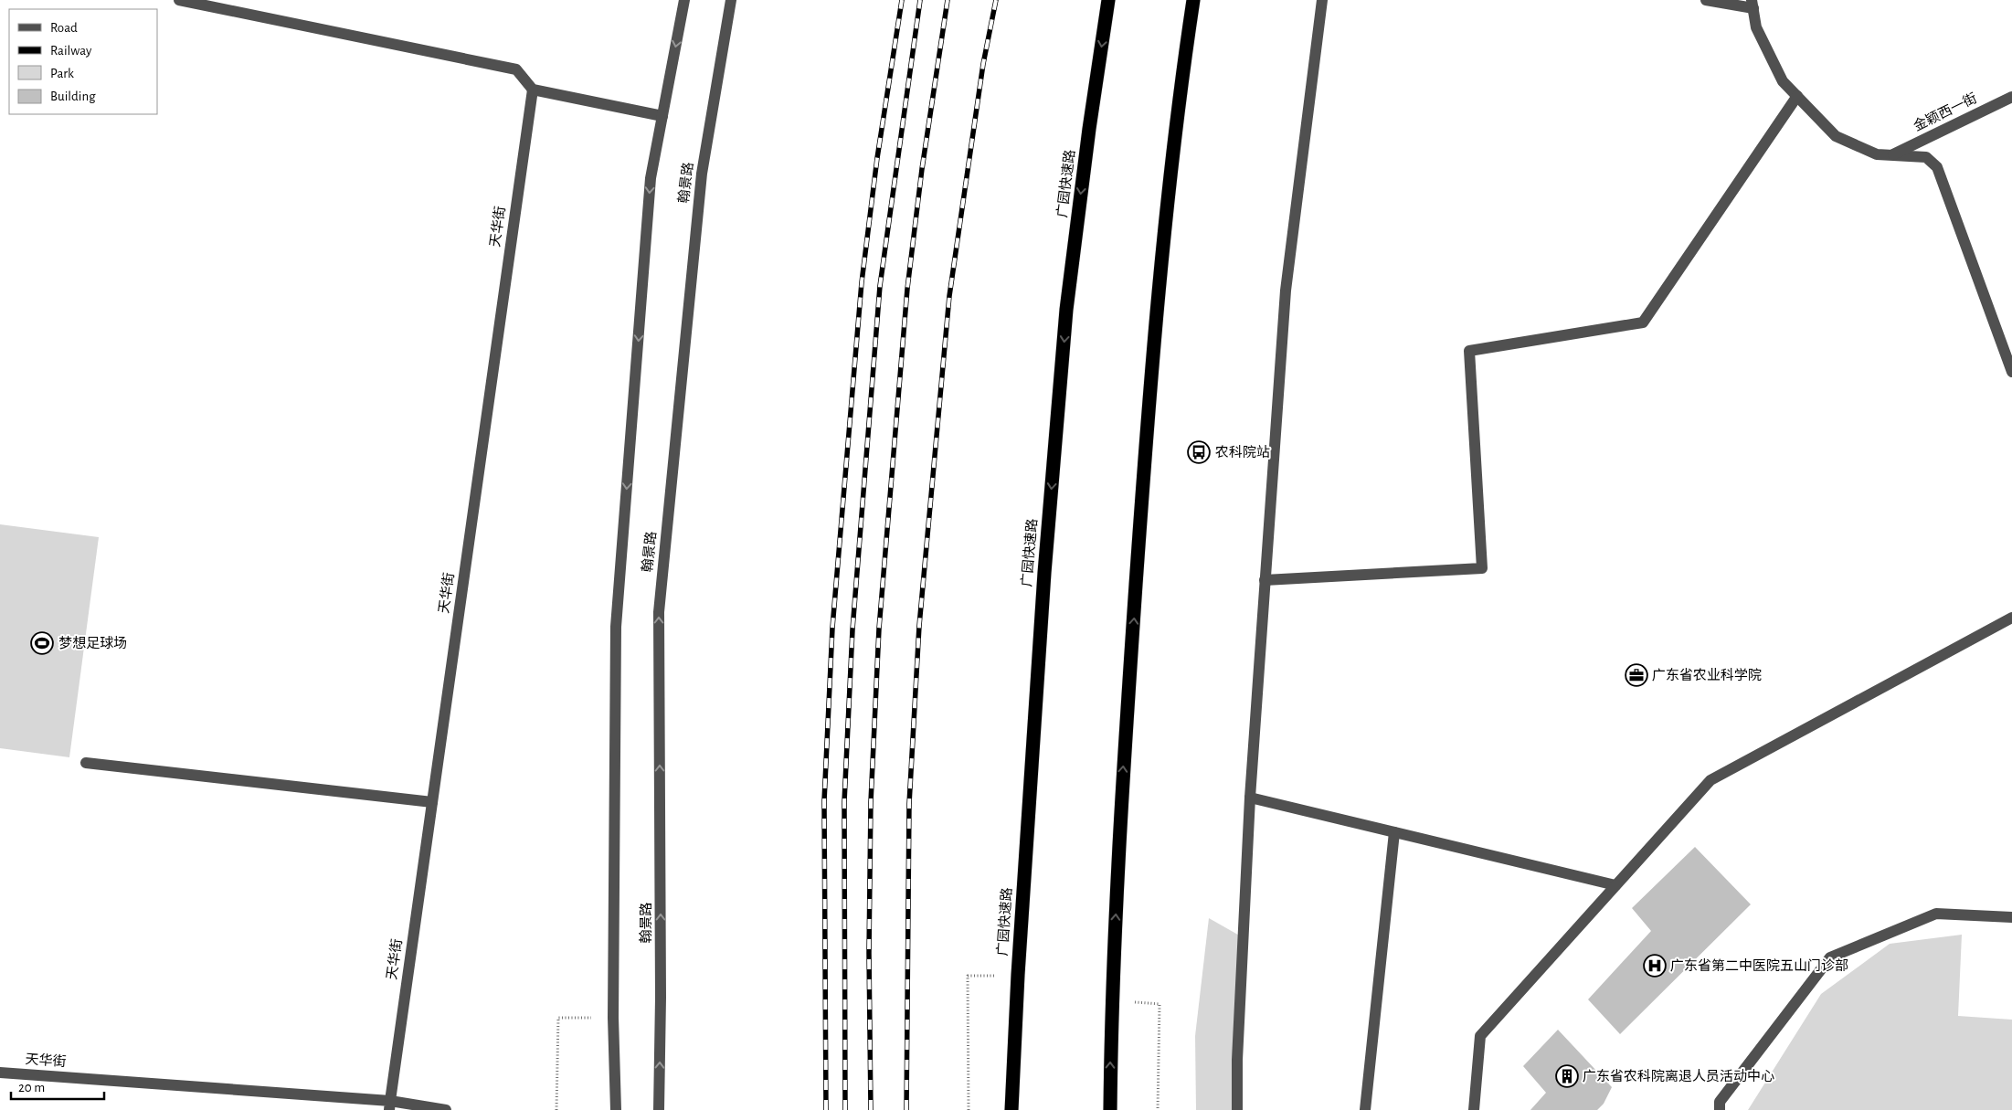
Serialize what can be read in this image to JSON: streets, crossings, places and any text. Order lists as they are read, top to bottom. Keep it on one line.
{"streets":{"highway":["广园快速路"],"street":["金颖西一街","翰景路","天华街"]},"places":{"bus stop":["农科院站"],"sports":["梦想足球场"],"office":["广东省农业科学院"],"hospital":["广东省第二中医院五山门诊部"],"building":["广东省农科院离退人员活动中心"]},"legend":["Road","Railway","Park","Building"],"scale_bar":"20 m"}
